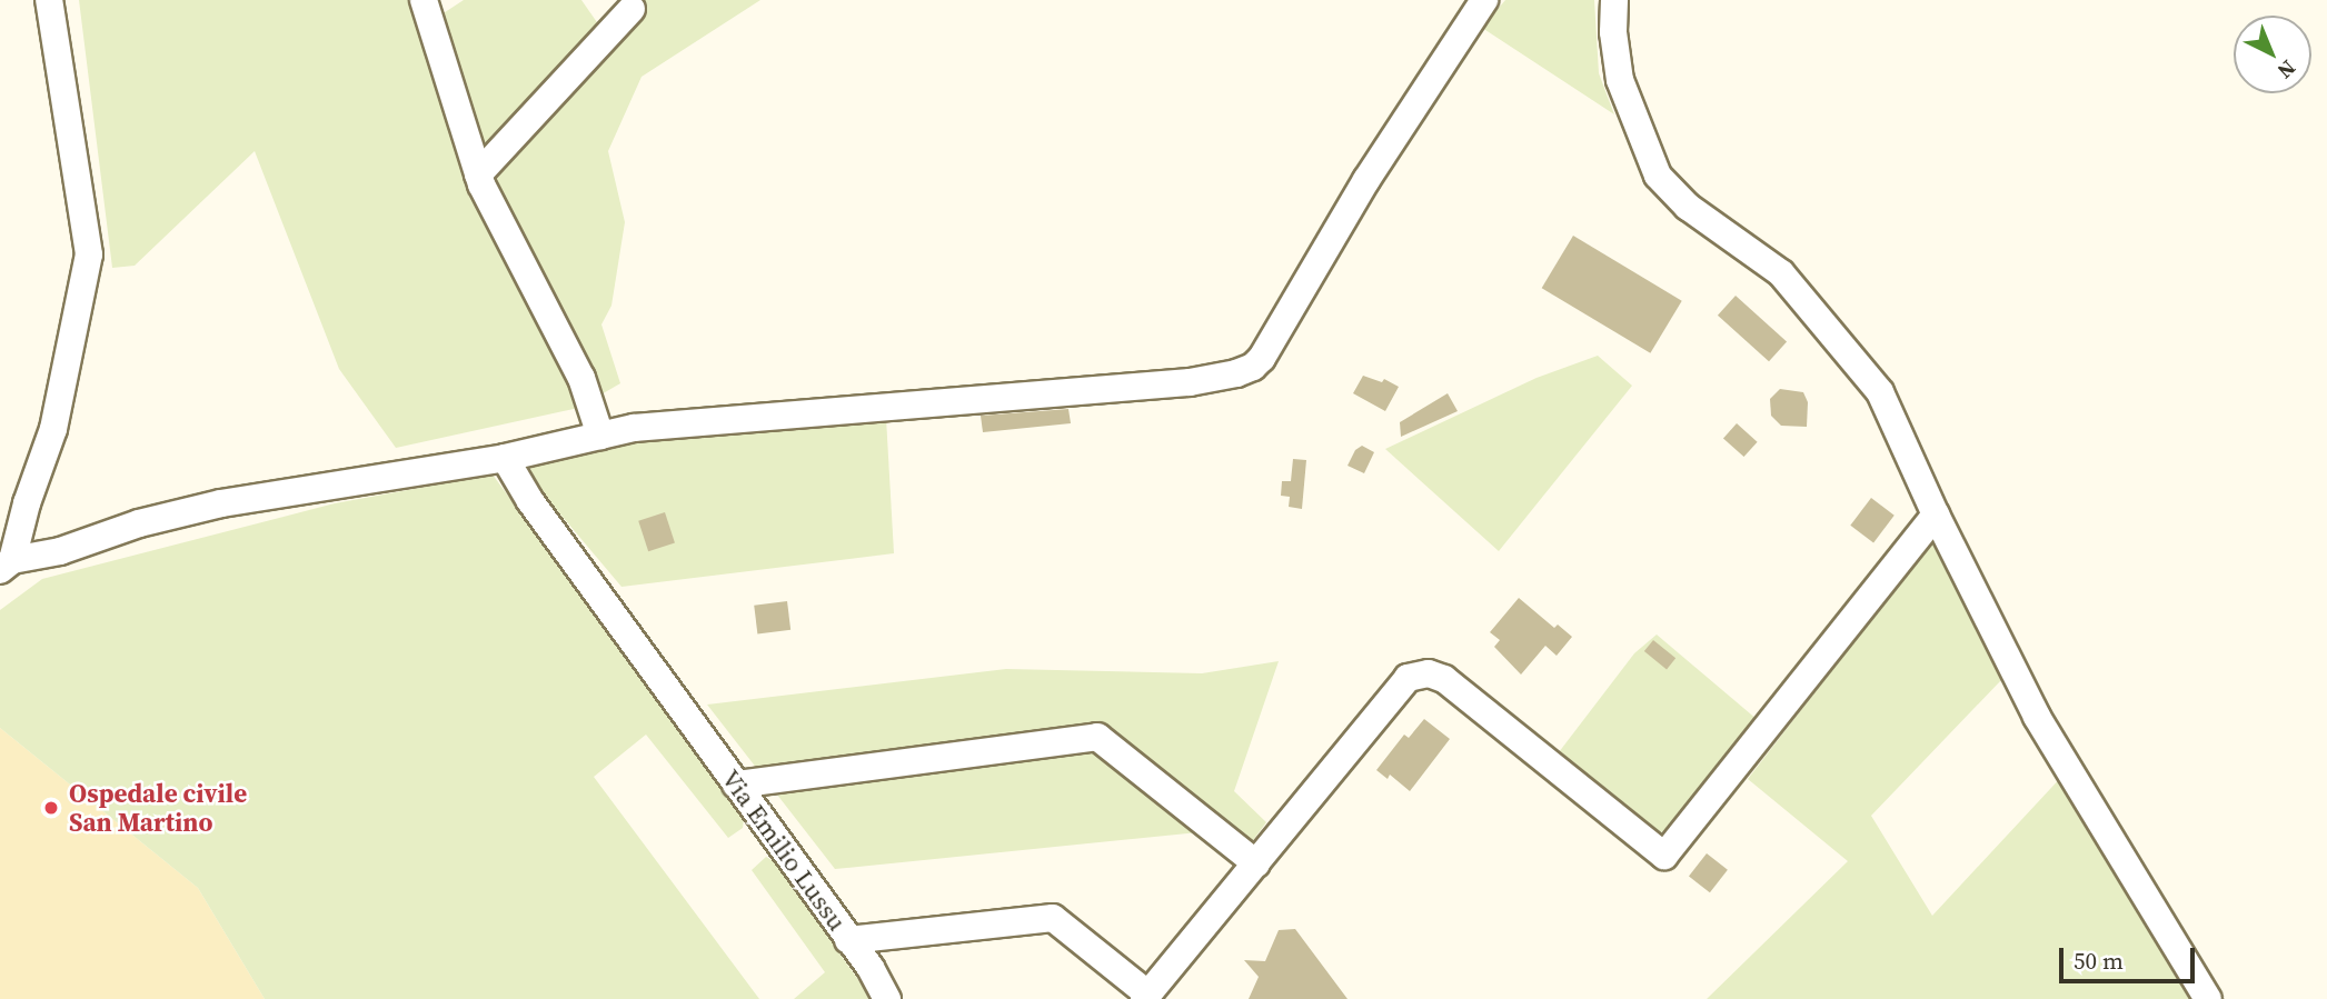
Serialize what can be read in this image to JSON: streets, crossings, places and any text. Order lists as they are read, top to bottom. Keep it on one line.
{"streets":{"street":["Via Emilio Lussu"]},"places":["Ospedale civile San Martino"],"scale_bar":"50 m","north":"bottom right"}
